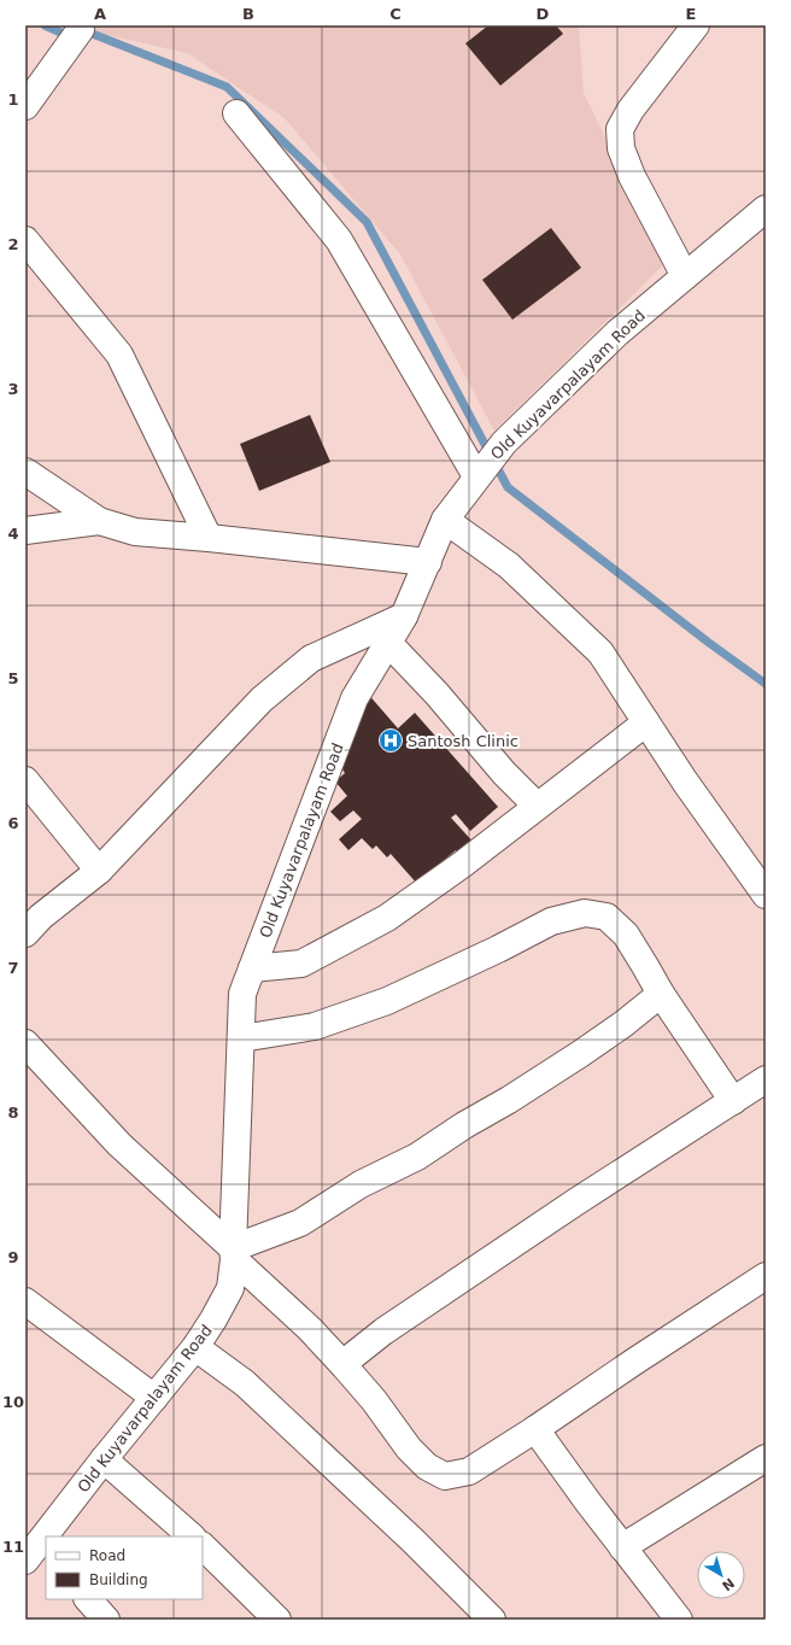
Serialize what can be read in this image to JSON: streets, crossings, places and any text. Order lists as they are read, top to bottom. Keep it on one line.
{"streets":{"street":["Old Kuyavarpalayam Road"]},"places":{"hospital":["Santosh Clinic"]},"legend":["Road","Building"],"north":"bottom right","grid":{"columns":["A","B","C","D","E"],"rows":["1","2","3","4","5","6","7","8","9","10","11"]}}
